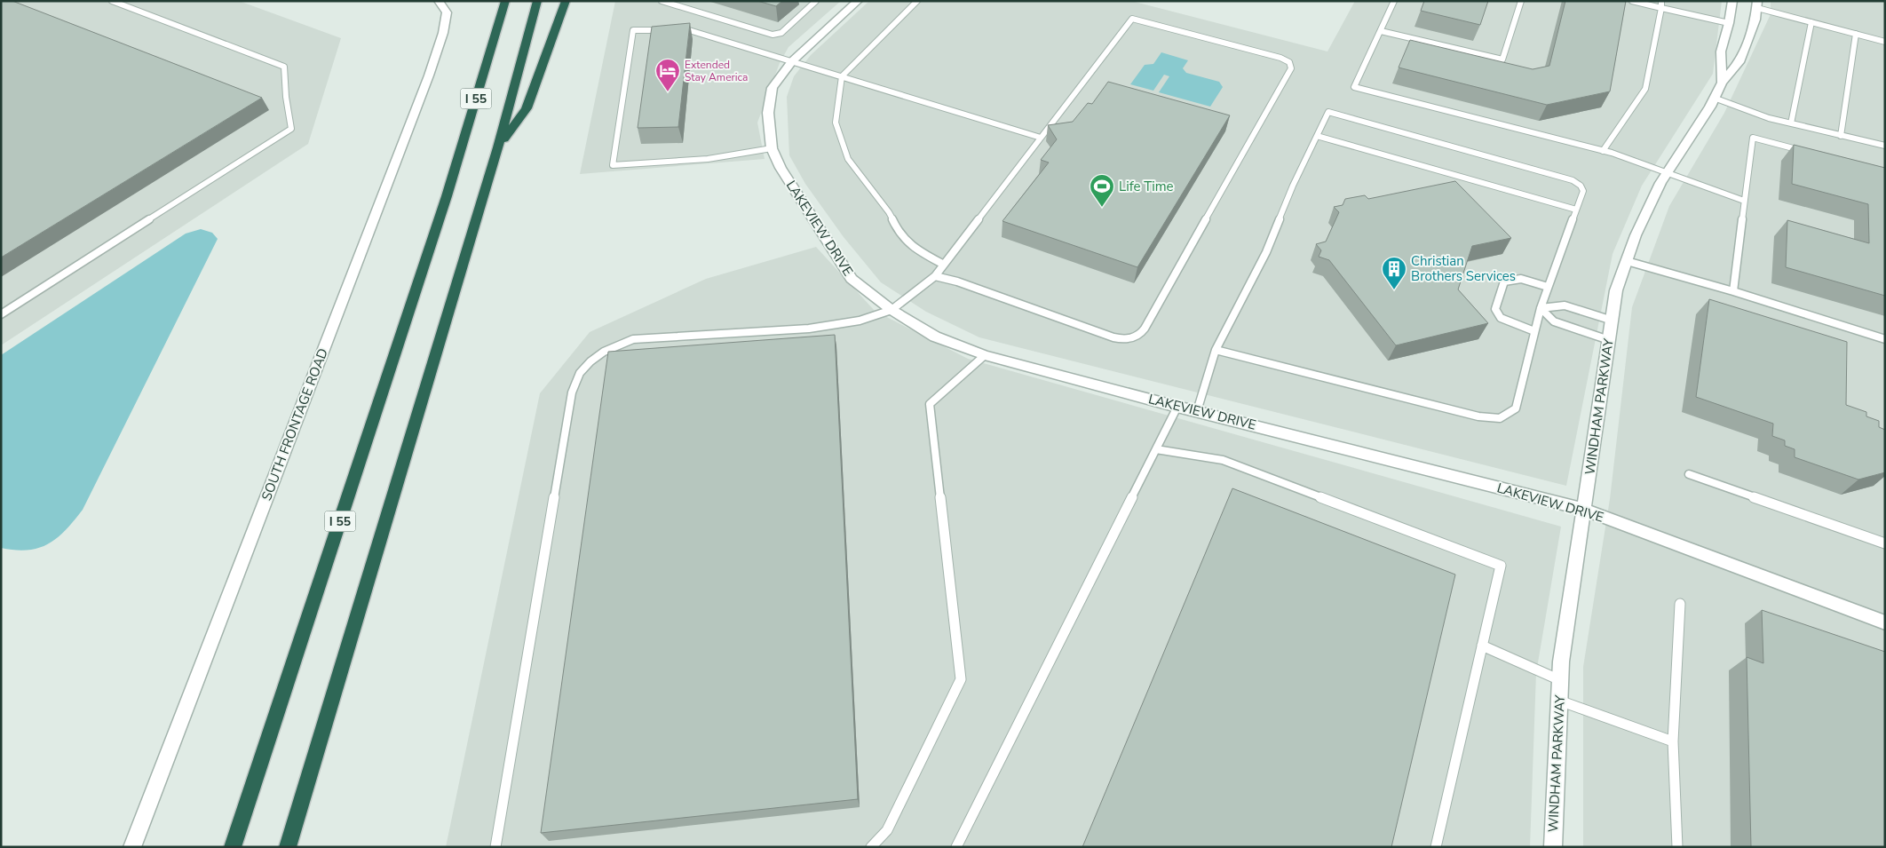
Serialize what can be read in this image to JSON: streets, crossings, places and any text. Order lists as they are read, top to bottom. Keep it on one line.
{"streets":{"highway":["I 55"],"street":["LAKEVIEW DRIVE","WINDHAM PARKWAY","SOUTH FRONTAGE ROAD"]},"crossings":[["LAKEVIEW DRIVE","WINDHAM PARKWAY"]],"places":{"hotel":["Extended Stay America"],"sports":["Life Time"],"building":["Christian Brothers Services"]}}
